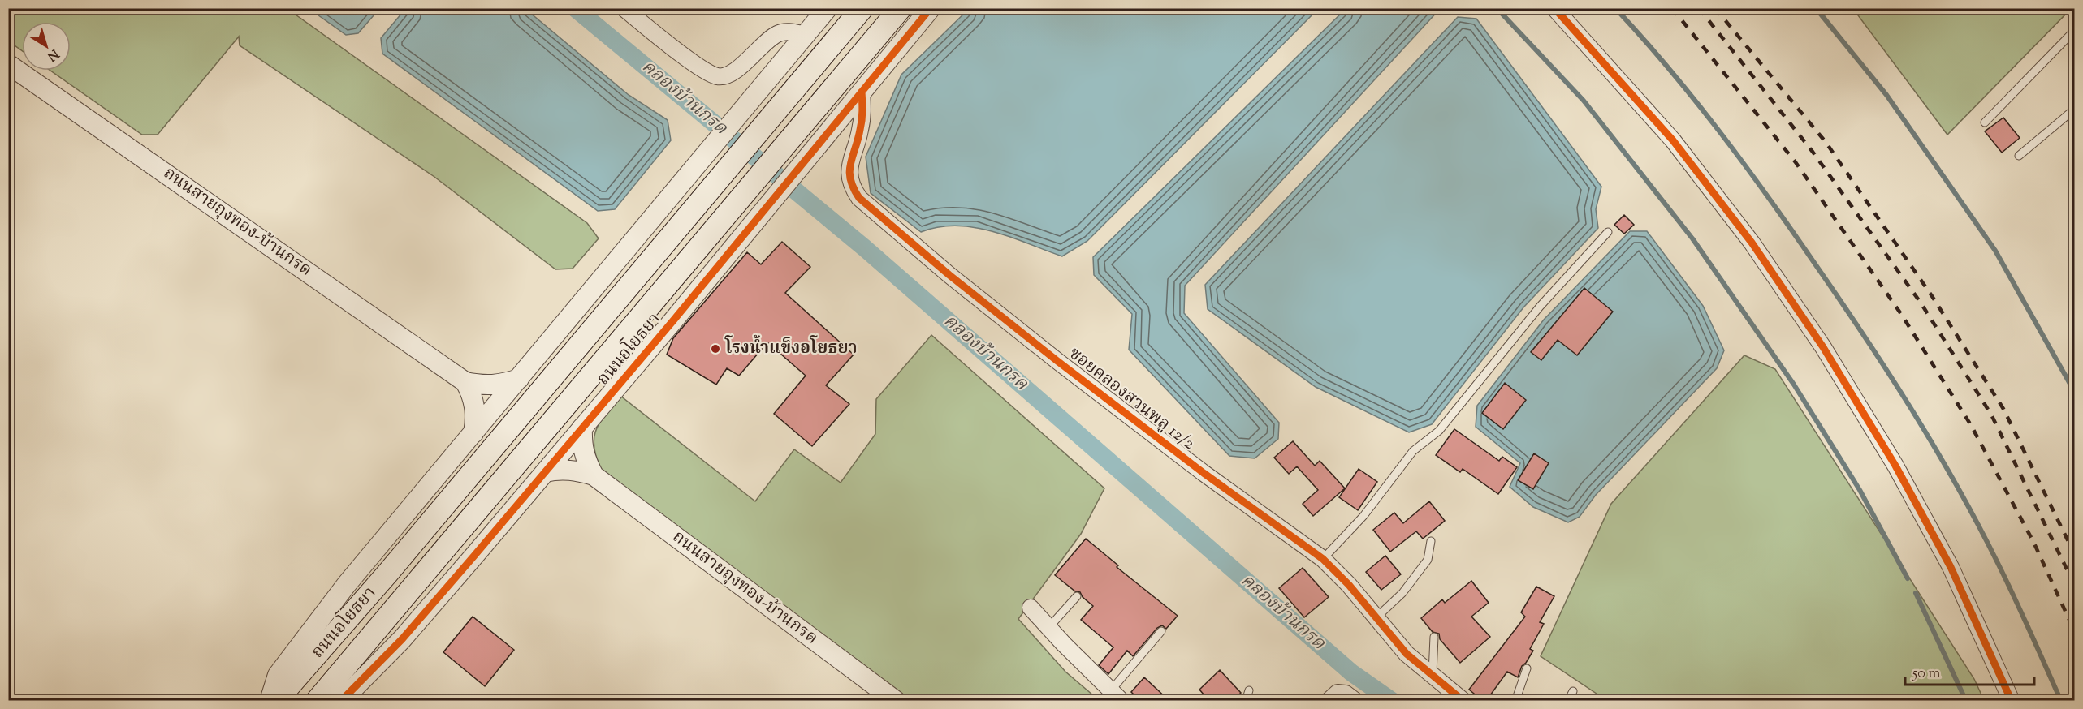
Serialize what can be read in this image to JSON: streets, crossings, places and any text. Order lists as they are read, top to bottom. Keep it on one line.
{"streets":{"main road":["ถนนอโยธยา"],"street":["ถนนสายถุงทอง-บ้านกรด","ซอยคลองสวนพลู 12/2"]},"crossings":[["ถนนสายถุงทอง-บ้านกรด","ถนนอโยธยา"],["ถนนอโยธยา","ซอยคลองสวนพลู 12/2"]],"water":["คลองบ้านกรด"],"places":["โรงน้ำแข็งอโยธยา"],"scale_bar":"50 m","north":"bottom right"}
